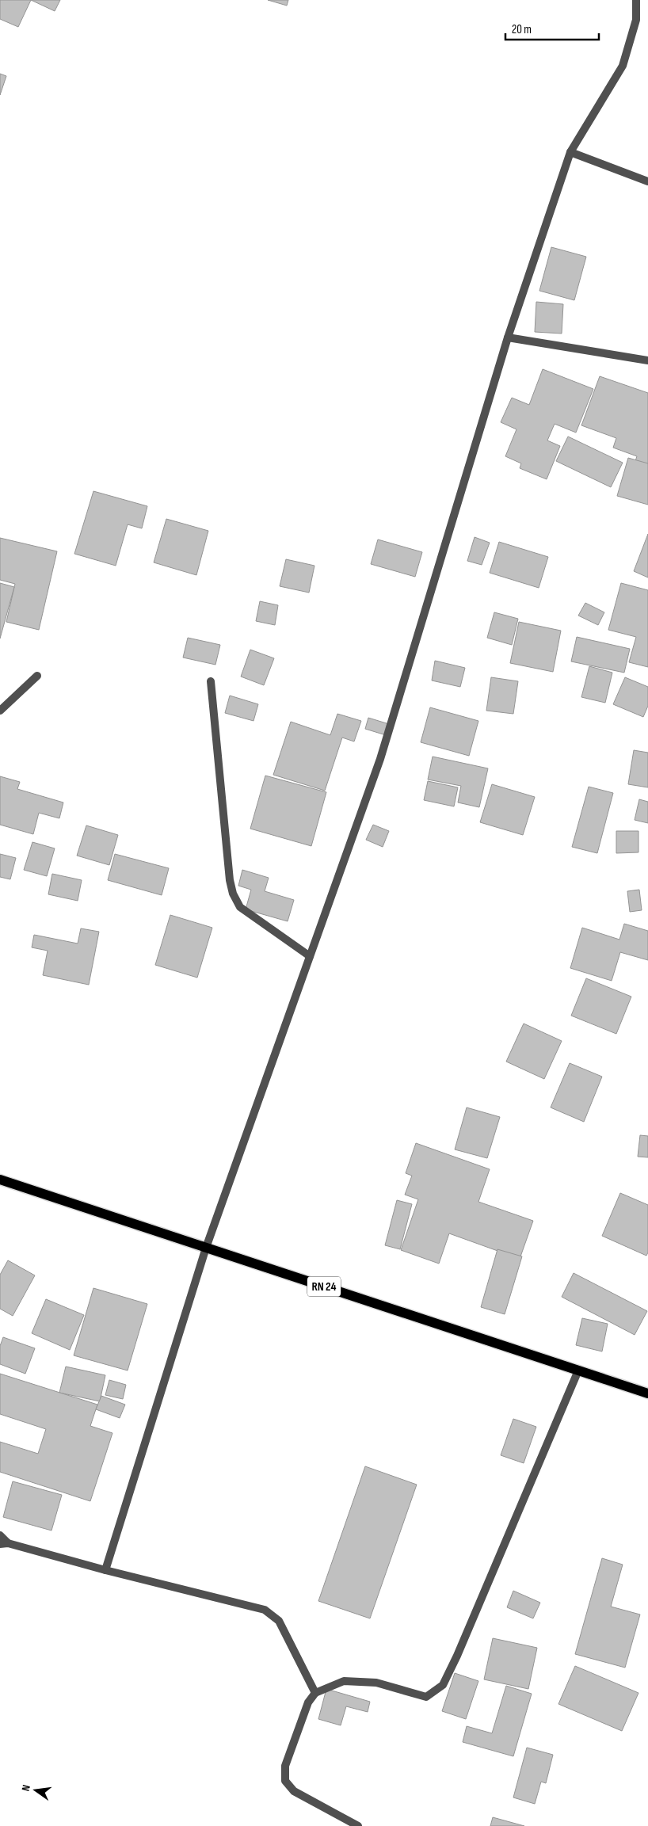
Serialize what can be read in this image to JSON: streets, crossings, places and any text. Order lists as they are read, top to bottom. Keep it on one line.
{"streets":{"main road":["RN 24"]},"scale_bar":"20 m","north":"left"}
